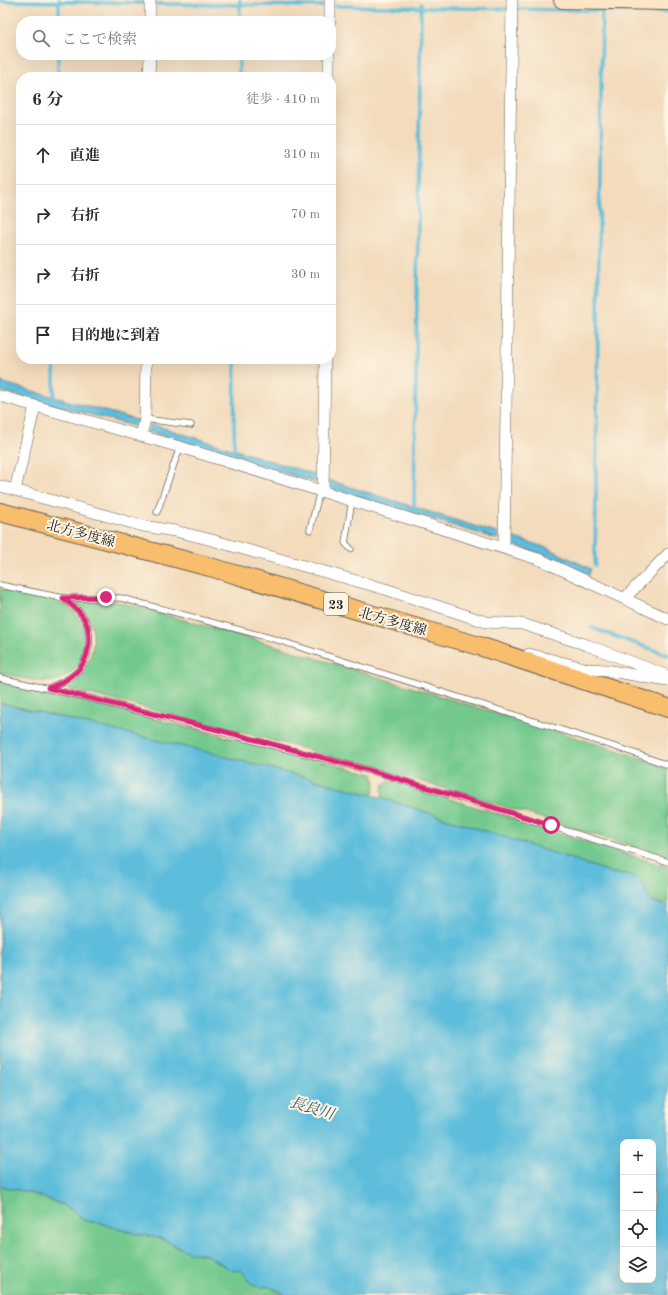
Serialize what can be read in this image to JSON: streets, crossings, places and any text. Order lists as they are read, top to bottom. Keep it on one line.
{"streets":{"main road":["北方多度線","23"]},"water":["長良川"],"page":{"search":"ここで検索","heading":["6 分","徒歩 · 410 m"],"list":[["直進","310 m"],["右折","70 m"],["右折","30 m"],"目的地に到着"],"map_buttons":["+","−"]}}
